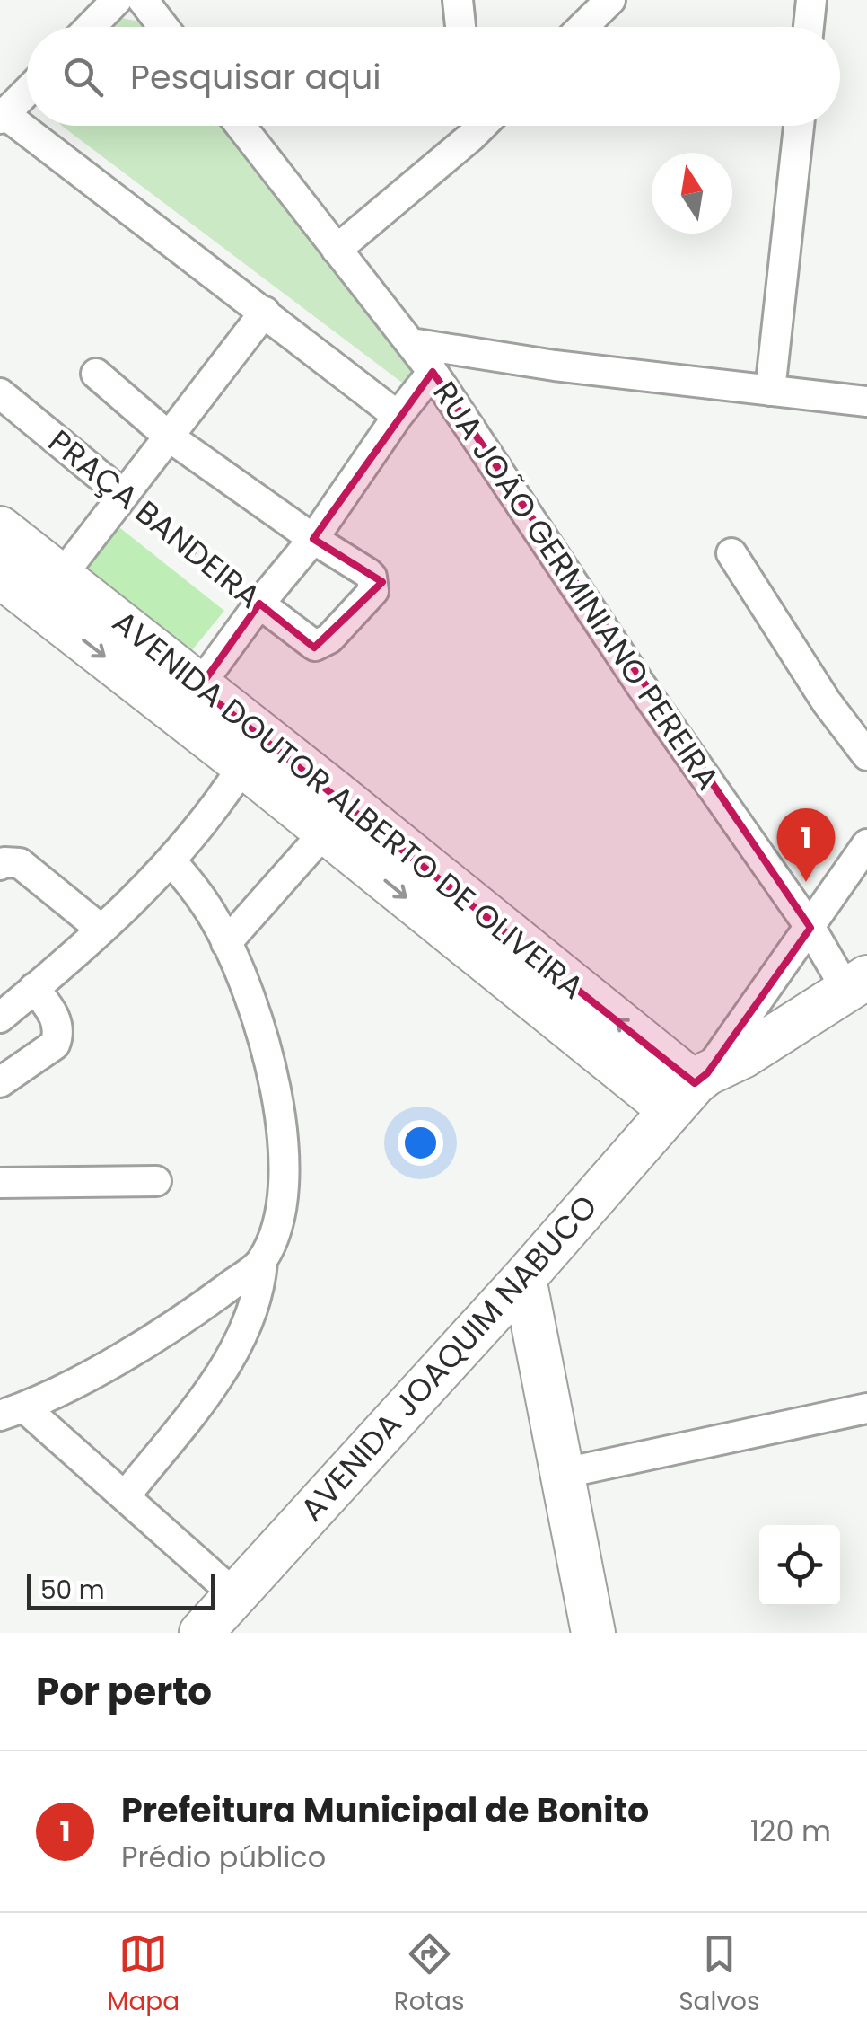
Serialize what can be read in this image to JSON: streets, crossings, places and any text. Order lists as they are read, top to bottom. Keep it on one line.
{"streets":{"street":["PRAÇA BANDEIRA","RUA JOÃO GERMINIANO PEREIRA","AVENIDA DOUTOR ALBERTO DE OLIVEIRA","AVENIDA JOAQUIM NABUCO"]},"crossings":[["AVENIDA DOUTOR ALBERTO DE OLIVEIRA","AVENIDA JOAQUIM NABUCO"]],"scale_bar":"50 m","north":"top","page":{"search":"Pesquisar aqui","pins":"1","scale":"50 m","heading":"Por perto","list":[{"mark":"1","name":"Prefeitura Municipal de Bonito","note":"Prédio público","value":"120 m"}],"nav":["Mapa","Rotas","Salvos"]}}
